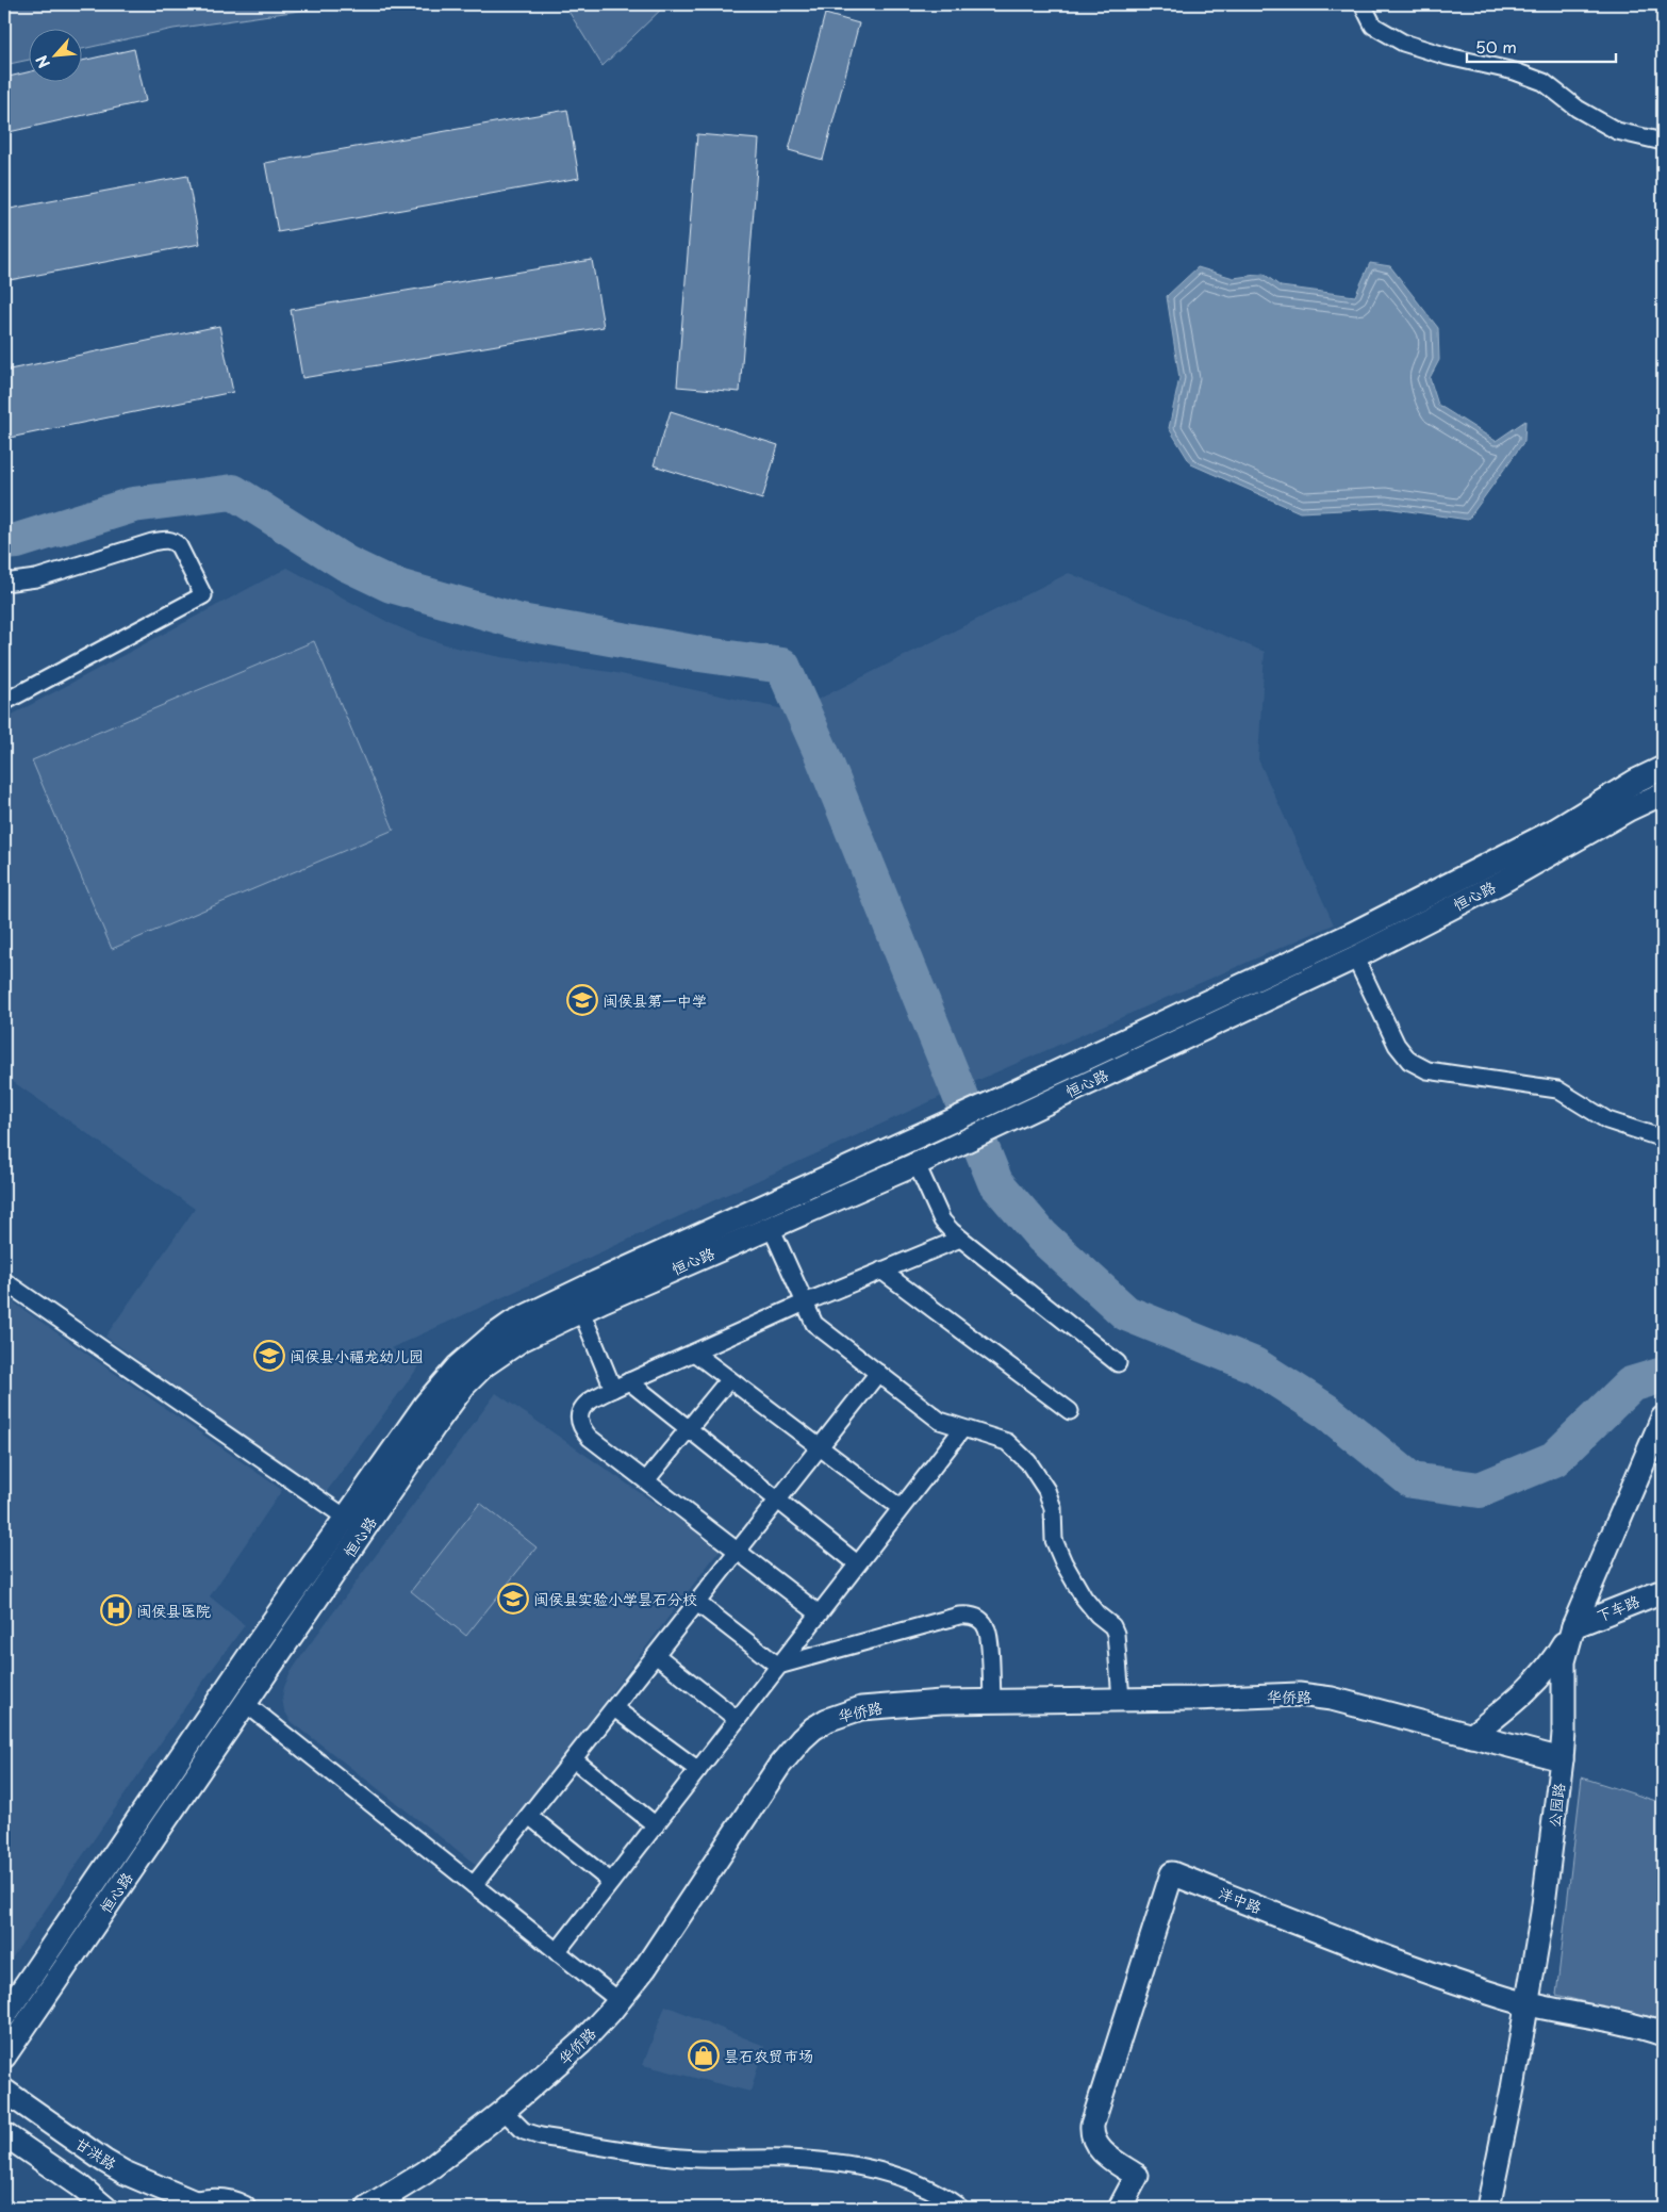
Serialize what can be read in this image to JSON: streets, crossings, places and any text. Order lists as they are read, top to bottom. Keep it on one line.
{"streets":{"main road":["恒心路","下车路","华侨路","公园路","洋中路","甘洪路"]},"crossings":[["下车路","公园路"],["华侨路","公园路"],["公园路","洋中路"]],"places":{"school or university":["闽侯县第一中学","闽侯县小福龙幼儿园","闽侯县实验小学昙石分校"],"hospital":["闽侯县医院"],"shop":["昙石农贸市场"]},"scale_bar":"50 m","north":"bottom left"}
